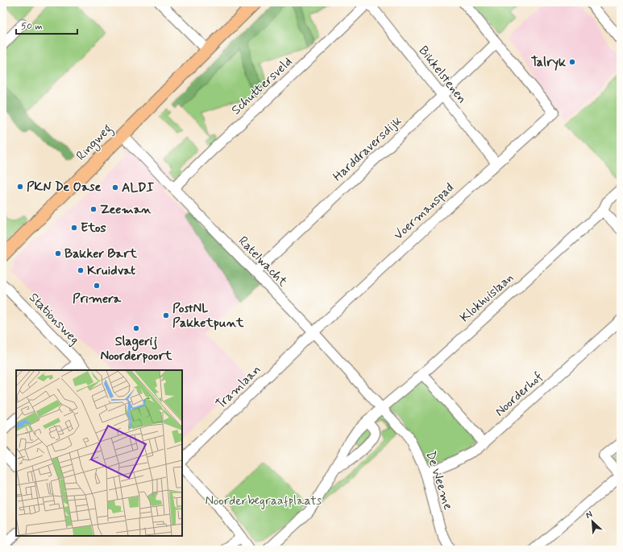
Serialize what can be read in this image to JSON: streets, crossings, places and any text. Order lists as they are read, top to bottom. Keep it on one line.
{"streets":{"main road":["Ringweg"],"street":["Bikkelstenen","Schuttersveld","Harddraversdijk","Voermanspad","Ratelwacht","Klokhuislaan","Stationsweg","Tramlaan","Noorderhof","De Weeme"]},"crossings":[["Bikkelstenen","Schuttersveld"],["Bikkelstenen","Harddraversdijk"],["Bikkelstenen","Voermanspad"],["Schuttersveld","Ratelwacht"],["Ringweg","Ratelwacht"],["Harddraversdijk","Voermanspad"],["Harddraversdijk","Ratelwacht"],["Voermanspad","Ratelwacht"],["Voermanspad","Tramlaan"],["Ratelwacht","Klokhuislaan"],["Ratelwacht","Tramlaan"],["Ratelwacht","De Weeme"],["Klokhuislaan","De Weeme"],["Noorderhof","De Weeme"]],"parks":["Noorderbegraafplaats"],"places":["Talryk","PKN De Oase","ALDI","Zeeman","Etos","Bakker Bart","Kruidvat","Primera","PostNL Pakketpunt","Slagerij Noorderpoort"],"scale_bar":"50 m","north":"top left"}
